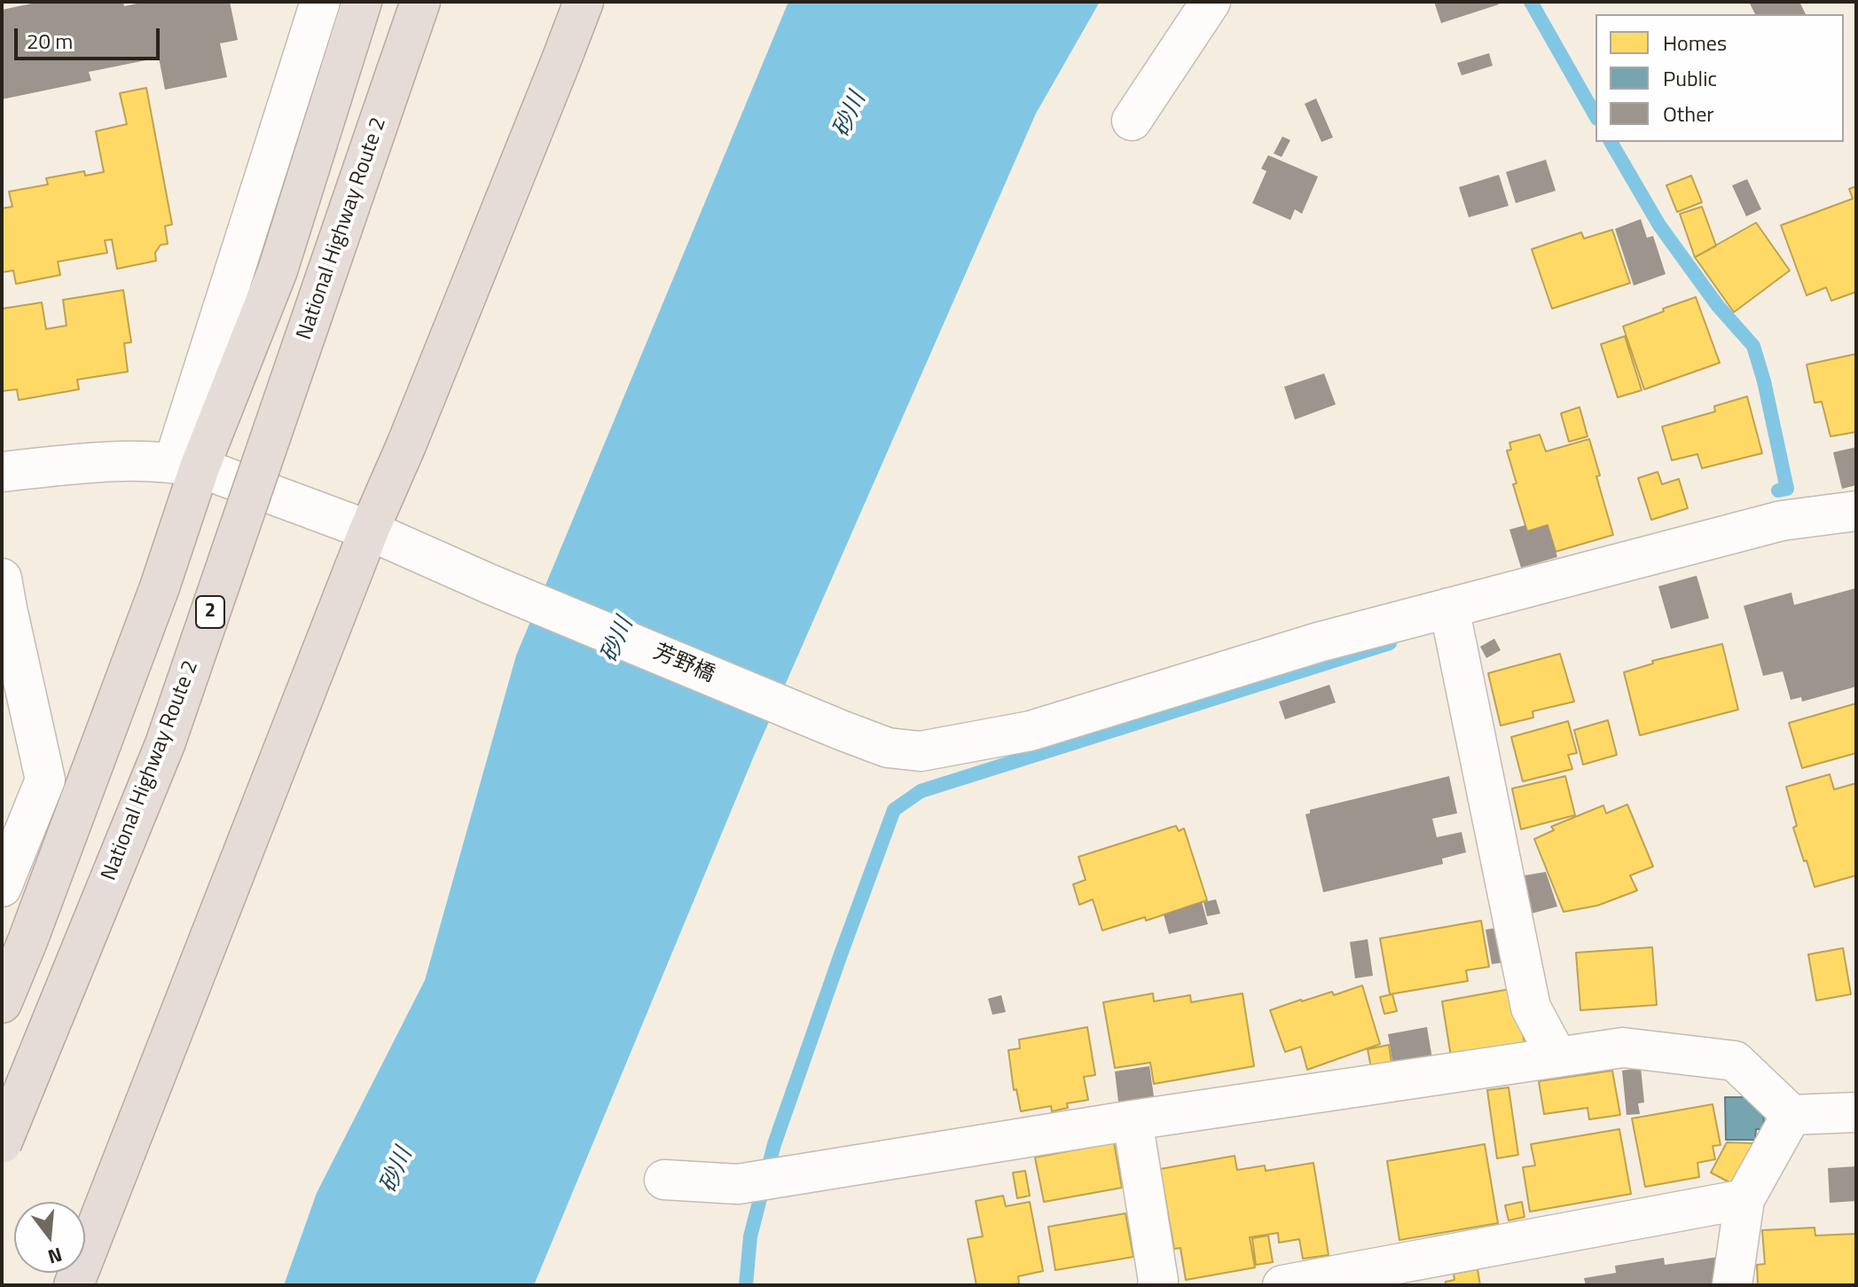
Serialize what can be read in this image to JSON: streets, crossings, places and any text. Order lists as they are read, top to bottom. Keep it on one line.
{"streets":{"highway":["National Highway Route 2","2"],"street":["芳野橋"]},"water":["砂川"],"legend":["Homes","Public","Other"],"scale_bar":"20 m","north":"bottom"}
